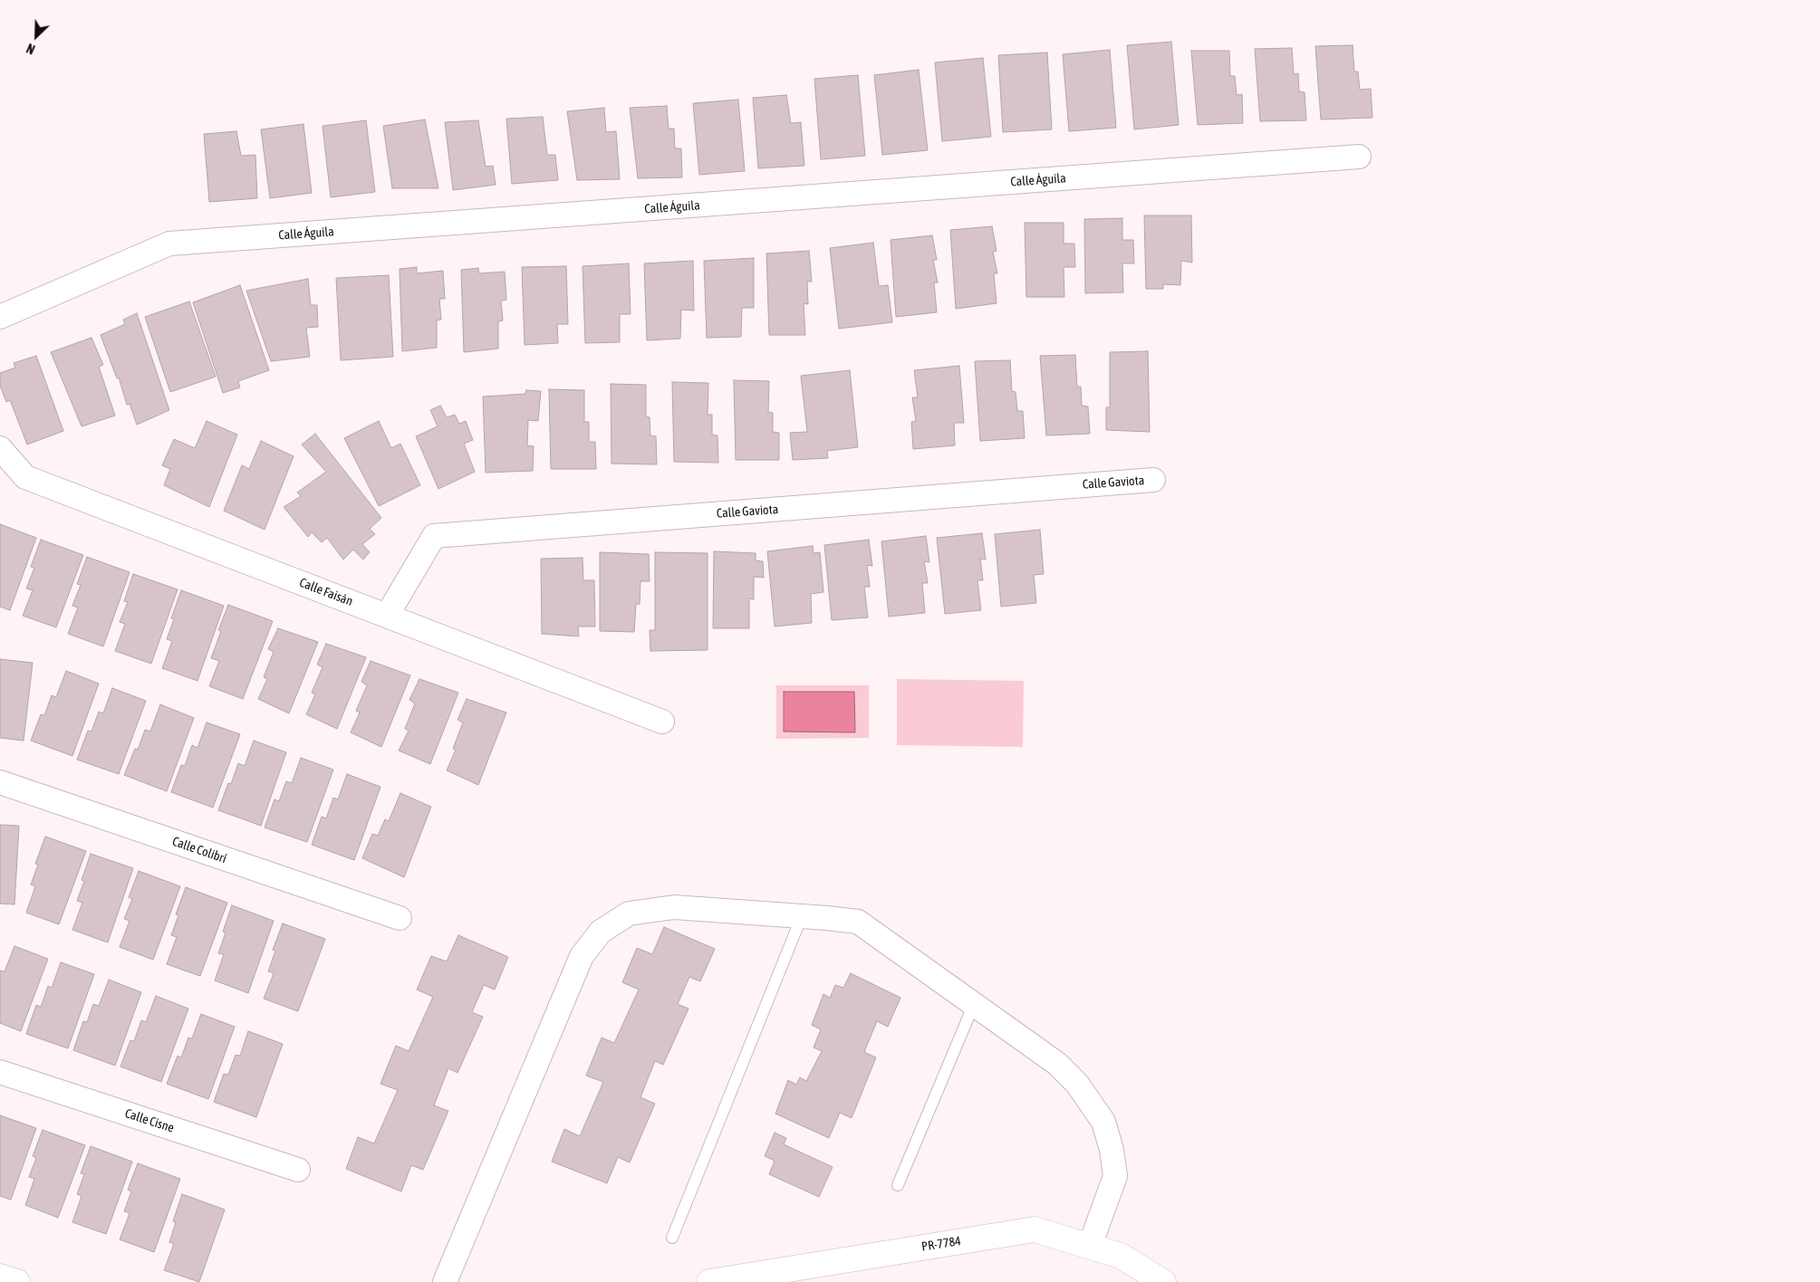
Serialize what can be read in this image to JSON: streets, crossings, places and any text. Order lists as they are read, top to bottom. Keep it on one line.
{"streets":{"street":["Calle Águila","Calle Gaviota","Calle Faisán","Calle Colibrí","Calle Cisne","PR-7784"]},"crossings":[["Calle Gaviota","Calle Faisán"]],"north":"bottom left"}
